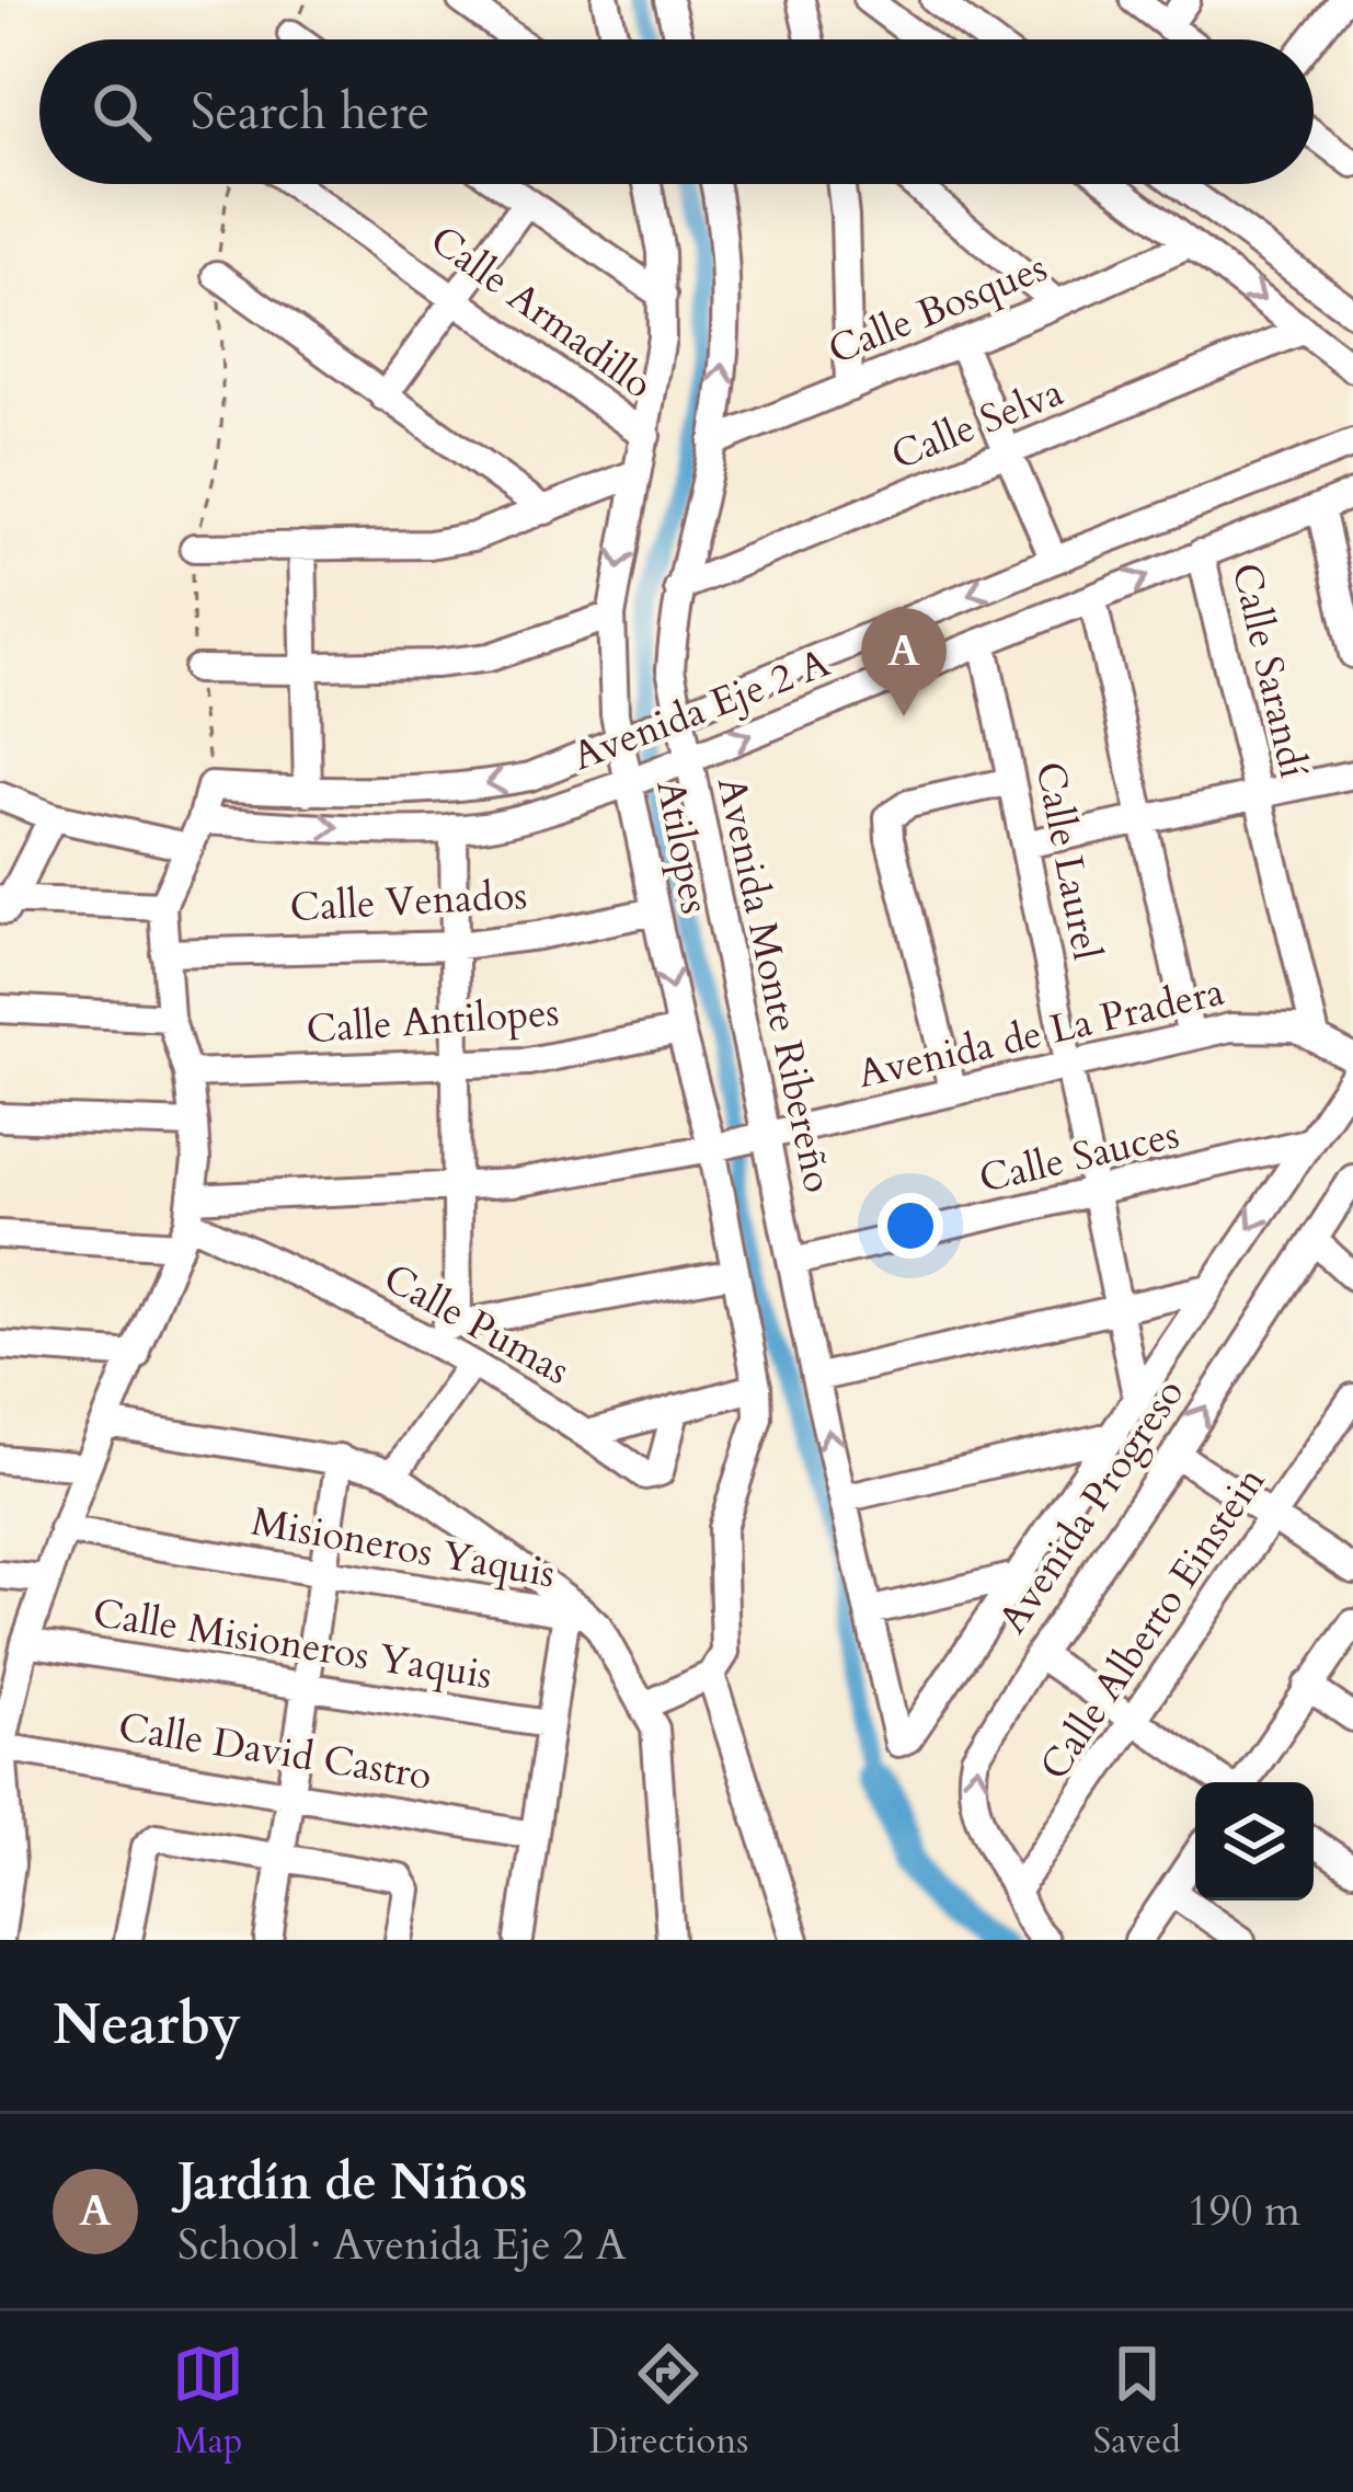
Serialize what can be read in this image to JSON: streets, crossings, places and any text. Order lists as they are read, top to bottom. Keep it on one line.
{"streets":{"street":["Calle Bosques","Calle Armadillo","Calle Selva","Calle Sarandí","Avenida Eje 2 A","Atilopes","Calle Laurel","Calle Venados","Avenida Monte Ribereño","Calle Antilopes","Avenida de La Pradera","Calle Sauces","Calle Pumas","Avenida Progreso","Misioneros Yaquis","Calle Alberto Einstein","Calle Misioneros Yaquis","Calle David Castro"]},"crossings":[["Calle Bosques","Avenida Monte Ribereño"],["Calle Armadillo","Atilopes"],["Calle Selva","Avenida Monte Ribereño"],["Calle Sarandí","Avenida Eje 2 A"],["Calle Sarandí","Avenida de La Pradera"],["Avenida Eje 2 A","Atilopes"],["Avenida Eje 2 A","Calle Laurel"],["Avenida Eje 2 A","Avenida Monte Ribereño"],["Atilopes","Calle Venados"],["Atilopes","Calle Antilopes"],["Atilopes","Avenida de La Pradera"],["Calle Laurel","Avenida de La Pradera"],["Calle Laurel","Calle Sauces"],["Calle Laurel","Avenida Progreso"],["Avenida Monte Ribereño","Avenida de La Pradera"],["Avenida Monte Ribereño","Calle Sauces"],["Avenida Monte Ribereño","Avenida Progreso"],["Avenida de La Pradera","Calle Pumas"],["Calle Sauces","Avenida Progreso"],["Avenida Progreso","Calle Alberto Einstein"],["Misioneros Yaquis","Calle Misioneros Yaquis"],["Misioneros Yaquis","Calle David Castro"]],"page":{"search":"Search here","pins":"A","heading":"Nearby","list":[{"mark":"A","name":"Jardín de Niños","note":"School · Avenida Eje 2 A","value":"190 m"}],"nav":["Map","Directions","Saved"]}}
